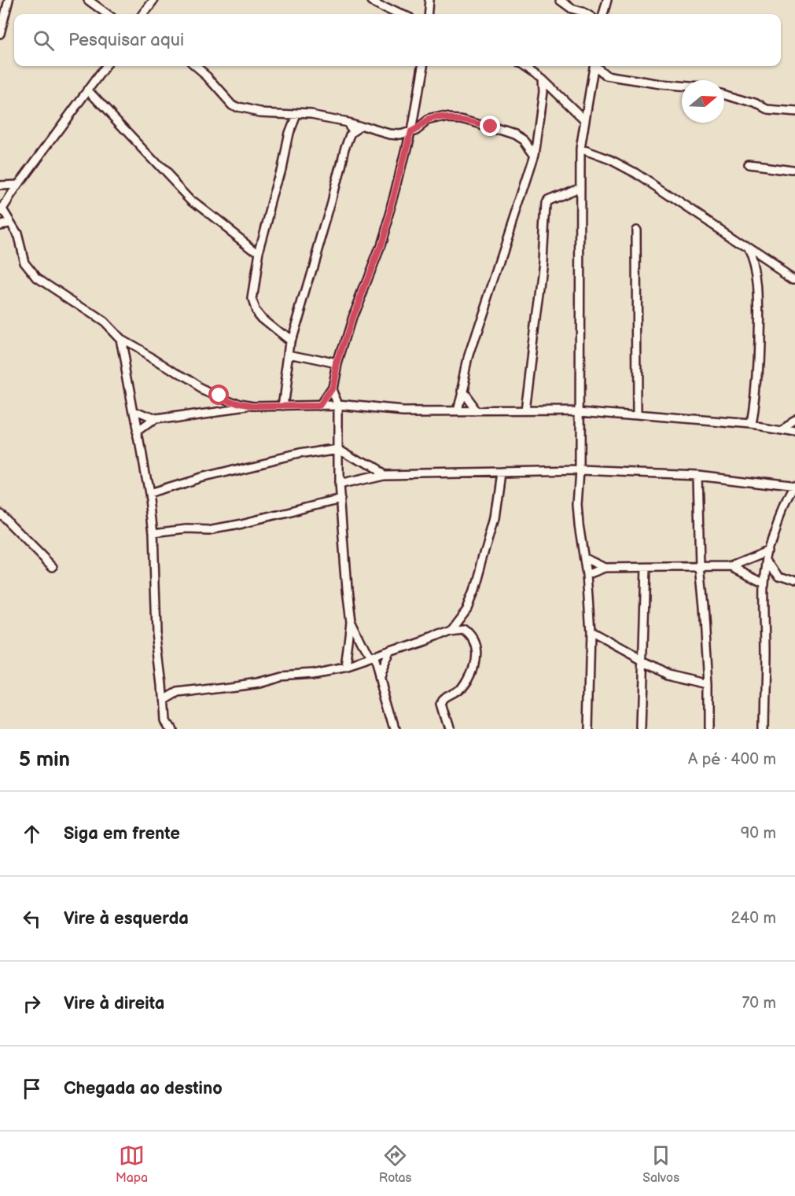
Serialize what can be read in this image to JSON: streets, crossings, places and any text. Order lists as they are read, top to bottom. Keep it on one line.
{"north":"right","page":{"search":"Pesquisar aqui","heading":["5 min","A pé · 400 m"],"list":[["Siga em frente","90 m"],["Vire à esquerda","240 m"],["Vire à direita","70 m"],"Chegada ao destino"],"nav":["Mapa","Rotas","Salvos"]}}
